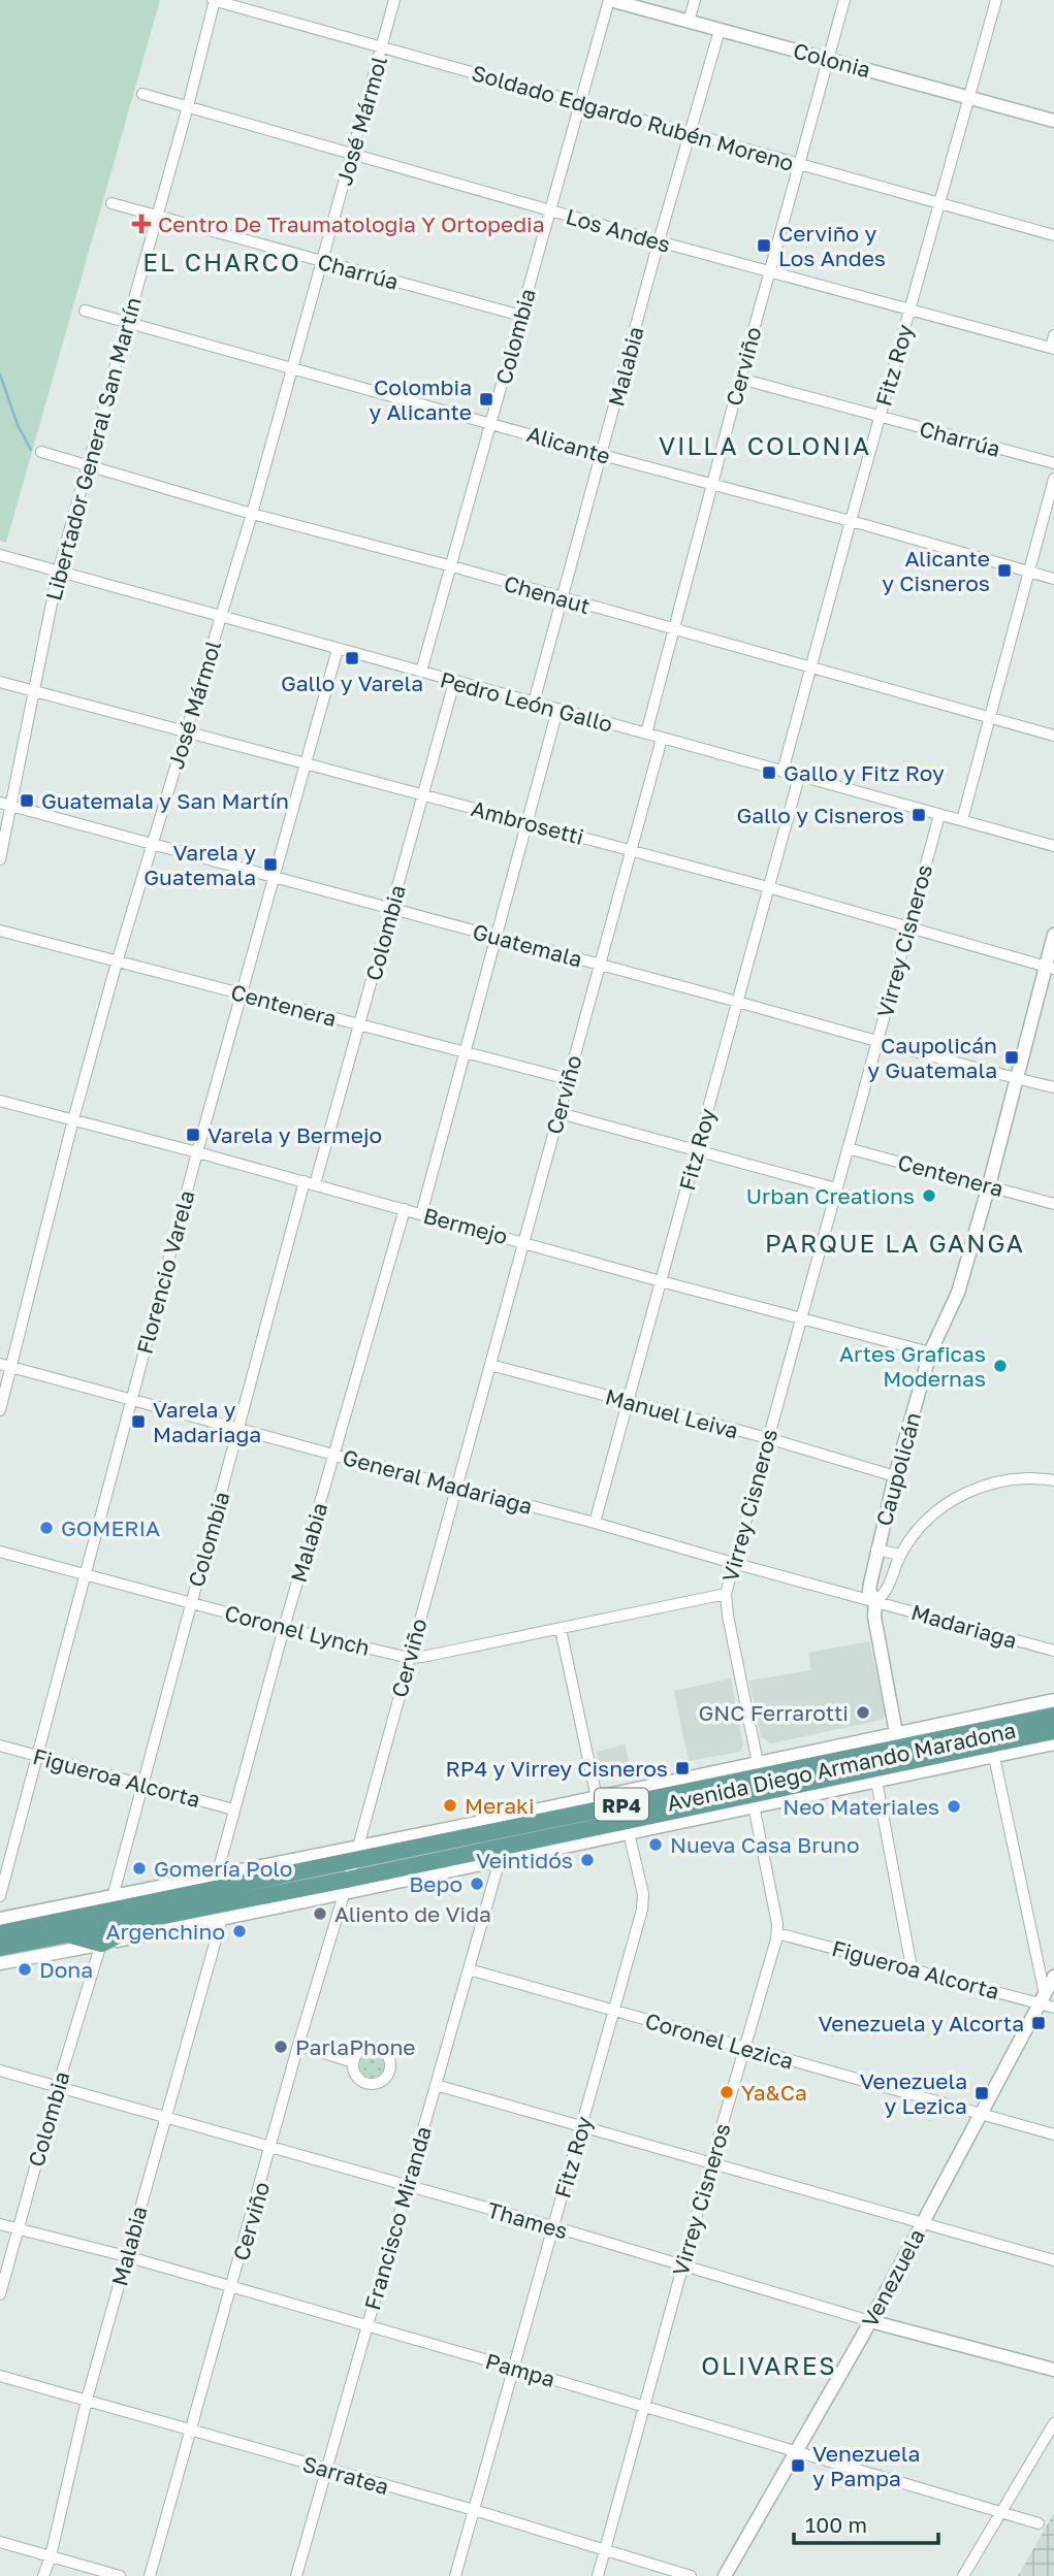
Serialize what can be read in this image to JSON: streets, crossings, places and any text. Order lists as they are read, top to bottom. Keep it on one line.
{"streets":{"main road":["Avenida Diego Armando Maradona","RP4"],"street":["Colonia","Soldado Edgardo Rubén Moreno","José Mármol","Los Andes","Charrúa","Colombia","Fitz Roy","Malabia","Cerviño","Alicante","Libertador General San Martín","Chenaut","Pedro León Gallo","Ambrosetti","Virrey Cisneros","Guatemala","Centenera","Bermejo","Florencio Varela","Manuel Leiva","Caupolicán","General Madariaga","Madariaga","Coronel Lynch","Figueroa Alcorta","Coronel Lezica","Francisco Miranda","Thames","Venezuela","Pampa","Sarratea"]},"crossings":[["Colonia","Colombia"],["Colonia","Fitz Roy"],["Colonia","Malabia"],["Colonia","Cerviño"],["Soldado Edgardo Rubén Moreno","José Mármol"],["Soldado Edgardo Rubén Moreno","Colombia"],["Soldado Edgardo Rubén Moreno","Fitz Roy"],["Soldado Edgardo Rubén Moreno","Malabia"],["Soldado Edgardo Rubén Moreno","Cerviño"],["Soldado Edgardo Rubén Moreno","Libertador General San Martín"],["José Mármol","Los Andes"],["José Mármol","Charrúa"],["José Mármol","Alicante"],["José Mármol","Chenaut"],["José Mármol","Pedro León Gallo"],["José Mármol","Ambrosetti"],["José Mármol","Guatemala"],["José Mármol","Centenera"],["José Mármol","Bermejo"],["José Mármol","General Madariaga"],["Los Andes","Colombia"],["Los Andes","Fitz Roy"],["Los Andes","Malabia"],["Los Andes","Cerviño"],["Los Andes","Libertador General San Martín"],["Charrúa","Colombia"],["Charrúa","Fitz Roy"],["Charrúa","Cerviño"],["Charrúa","Libertador General San Martín"],["Colombia","Alicante"],["Colombia","Chenaut"],["Colombia","Pedro León Gallo"],["Colombia","Ambrosetti"],["Colombia","Guatemala"],["Colombia","Centenera"],["Colombia","Bermejo"],["Colombia","General Madariaga"],["Colombia","Coronel Lynch"],["Colombia","Avenida Diego Armando Maradona"],["Colombia","Figueroa Alcorta"],["Colombia","Thames"],["Colombia","Pampa"],["Fitz Roy","Alicante"],["Fitz Roy","Chenaut"],["Fitz Roy","Pedro León Gallo"],["Fitz Roy","Ambrosetti"],["Fitz Roy","Guatemala"],["Fitz Roy","Bermejo"],["Fitz Roy","Manuel Leiva"],["Fitz Roy","General Madariaga"],["Fitz Roy","Avenida Diego Armando Maradona"],["Fitz Roy","Coronel Lezica"],["Fitz Roy","Thames"],["Fitz Roy","Pampa"],["Fitz Roy","Sarratea"],["Malabia","Alicante"],["Malabia","Chenaut"],["Malabia","Pedro León Gallo"],["Malabia","Bermejo"],["Malabia","General Madariaga"],["Malabia","Coronel Lynch"],["Malabia","Avenida Diego Armando Maradona"],["Malabia","Figueroa Alcorta"],["Malabia","Thames"],["Malabia","Pampa"],["Malabia","Sarratea"],["Cerviño","Alicante"],["Cerviño","Chenaut"],["Cerviño","Pedro León Gallo"],["Cerviño","Ambrosetti"],["Cerviño","Guatemala"],["Cerviño","Centenera"],["Cerviño","Bermejo"],["Cerviño","Manuel Leiva"],["Cerviño","General Madariaga"],["Cerviño","Coronel Lynch"],["Cerviño","Avenida Diego Armando Maradona"],["Cerviño","Thames"],["Cerviño","Pampa"],["Cerviño","Sarratea"],["Alicante","Libertador General San Martín"],["Libertador General San Martín","Chenaut"],["Libertador General San Martín","Pedro León Gallo"],["Libertador General San Martín","Ambrosetti"],["Libertador General San Martín","Guatemala"],["Pedro León Gallo","Virrey Cisneros"],["Pedro León Gallo","Florencio Varela"],["Ambrosetti","Virrey Cisneros"],["Ambrosetti","Florencio Varela"],["Ambrosetti","Caupolicán"],["Virrey Cisneros","Guatemala"],["Virrey Cisneros","Centenera"],["Virrey Cisneros","Bermejo"],["Virrey Cisneros","Manuel Leiva"],["Virrey Cisneros","General Madariaga"],["Virrey Cisneros","Coronel Lynch"],["Virrey Cisneros","Avenida Diego Armando Maradona"],["Virrey Cisneros","Figueroa Alcorta"],["Virrey Cisneros","Coronel Lezica"],["Virrey Cisneros","Thames"],["Virrey Cisneros","Pampa"],["Virrey Cisneros","Sarratea"],["Guatemala","Florencio Varela"],["Guatemala","Caupolicán"],["Centenera","Florencio Varela"],["Centenera","Caupolicán"],["Bermejo","Florencio Varela"],["Bermejo","Caupolicán"],["Florencio Varela","General Madariaga"],["Florencio Varela","Coronel Lynch"],["Florencio Varela","Figueroa Alcorta"],["Manuel Leiva","Caupolicán"],["Caupolicán","General Madariaga"],["Caupolicán","Madariaga"],["Caupolicán","Avenida Diego Armando Maradona"],["General Madariaga","Madariaga"],["Avenida Diego Armando Maradona","Francisco Miranda"],["Figueroa Alcorta","Venezuela"],["Coronel Lezica","Francisco Miranda"],["Coronel Lezica","Venezuela"],["Francisco Miranda","Thames"],["Francisco Miranda","Pampa"],["Francisco Miranda","Sarratea"],["Thames","Venezuela"],["Venezuela","Pampa"]],"districts":["EL CHARCO","VILLA COLONIA","PARQUE LA GANGA","OLIVARES"],"places":{"health":["Centro De Traumatologia Y Ortopedia"],"transit":["Cerviño y Los Andes","Colombia y Alicante","Alicante y Cisneros","Gallo y Varela","Gallo y Fitz Roy","Guatemala y San Martín","Gallo y Cisneros","Varela y Guatemala","Caupolicán y Guatemala","Varela y Bermejo","Varela y Madariaga","RP4 y Virrey Cisneros","Venezuela y Alcorta","Venezuela y Lezica","Venezuela y Pampa"],"other":["Urban Creations","Artes Graficas Modernas","GOMERIA","GNC Ferrarotti","Meraki","Neo Materiales","Nueva Casa Bruno","Veintidós","Gomería Polo","Bepo","Aliento de Vida","Argenchino","Dona","ParlaPhone","Ya&Ca"]},"scale_bar":"100 m"}
